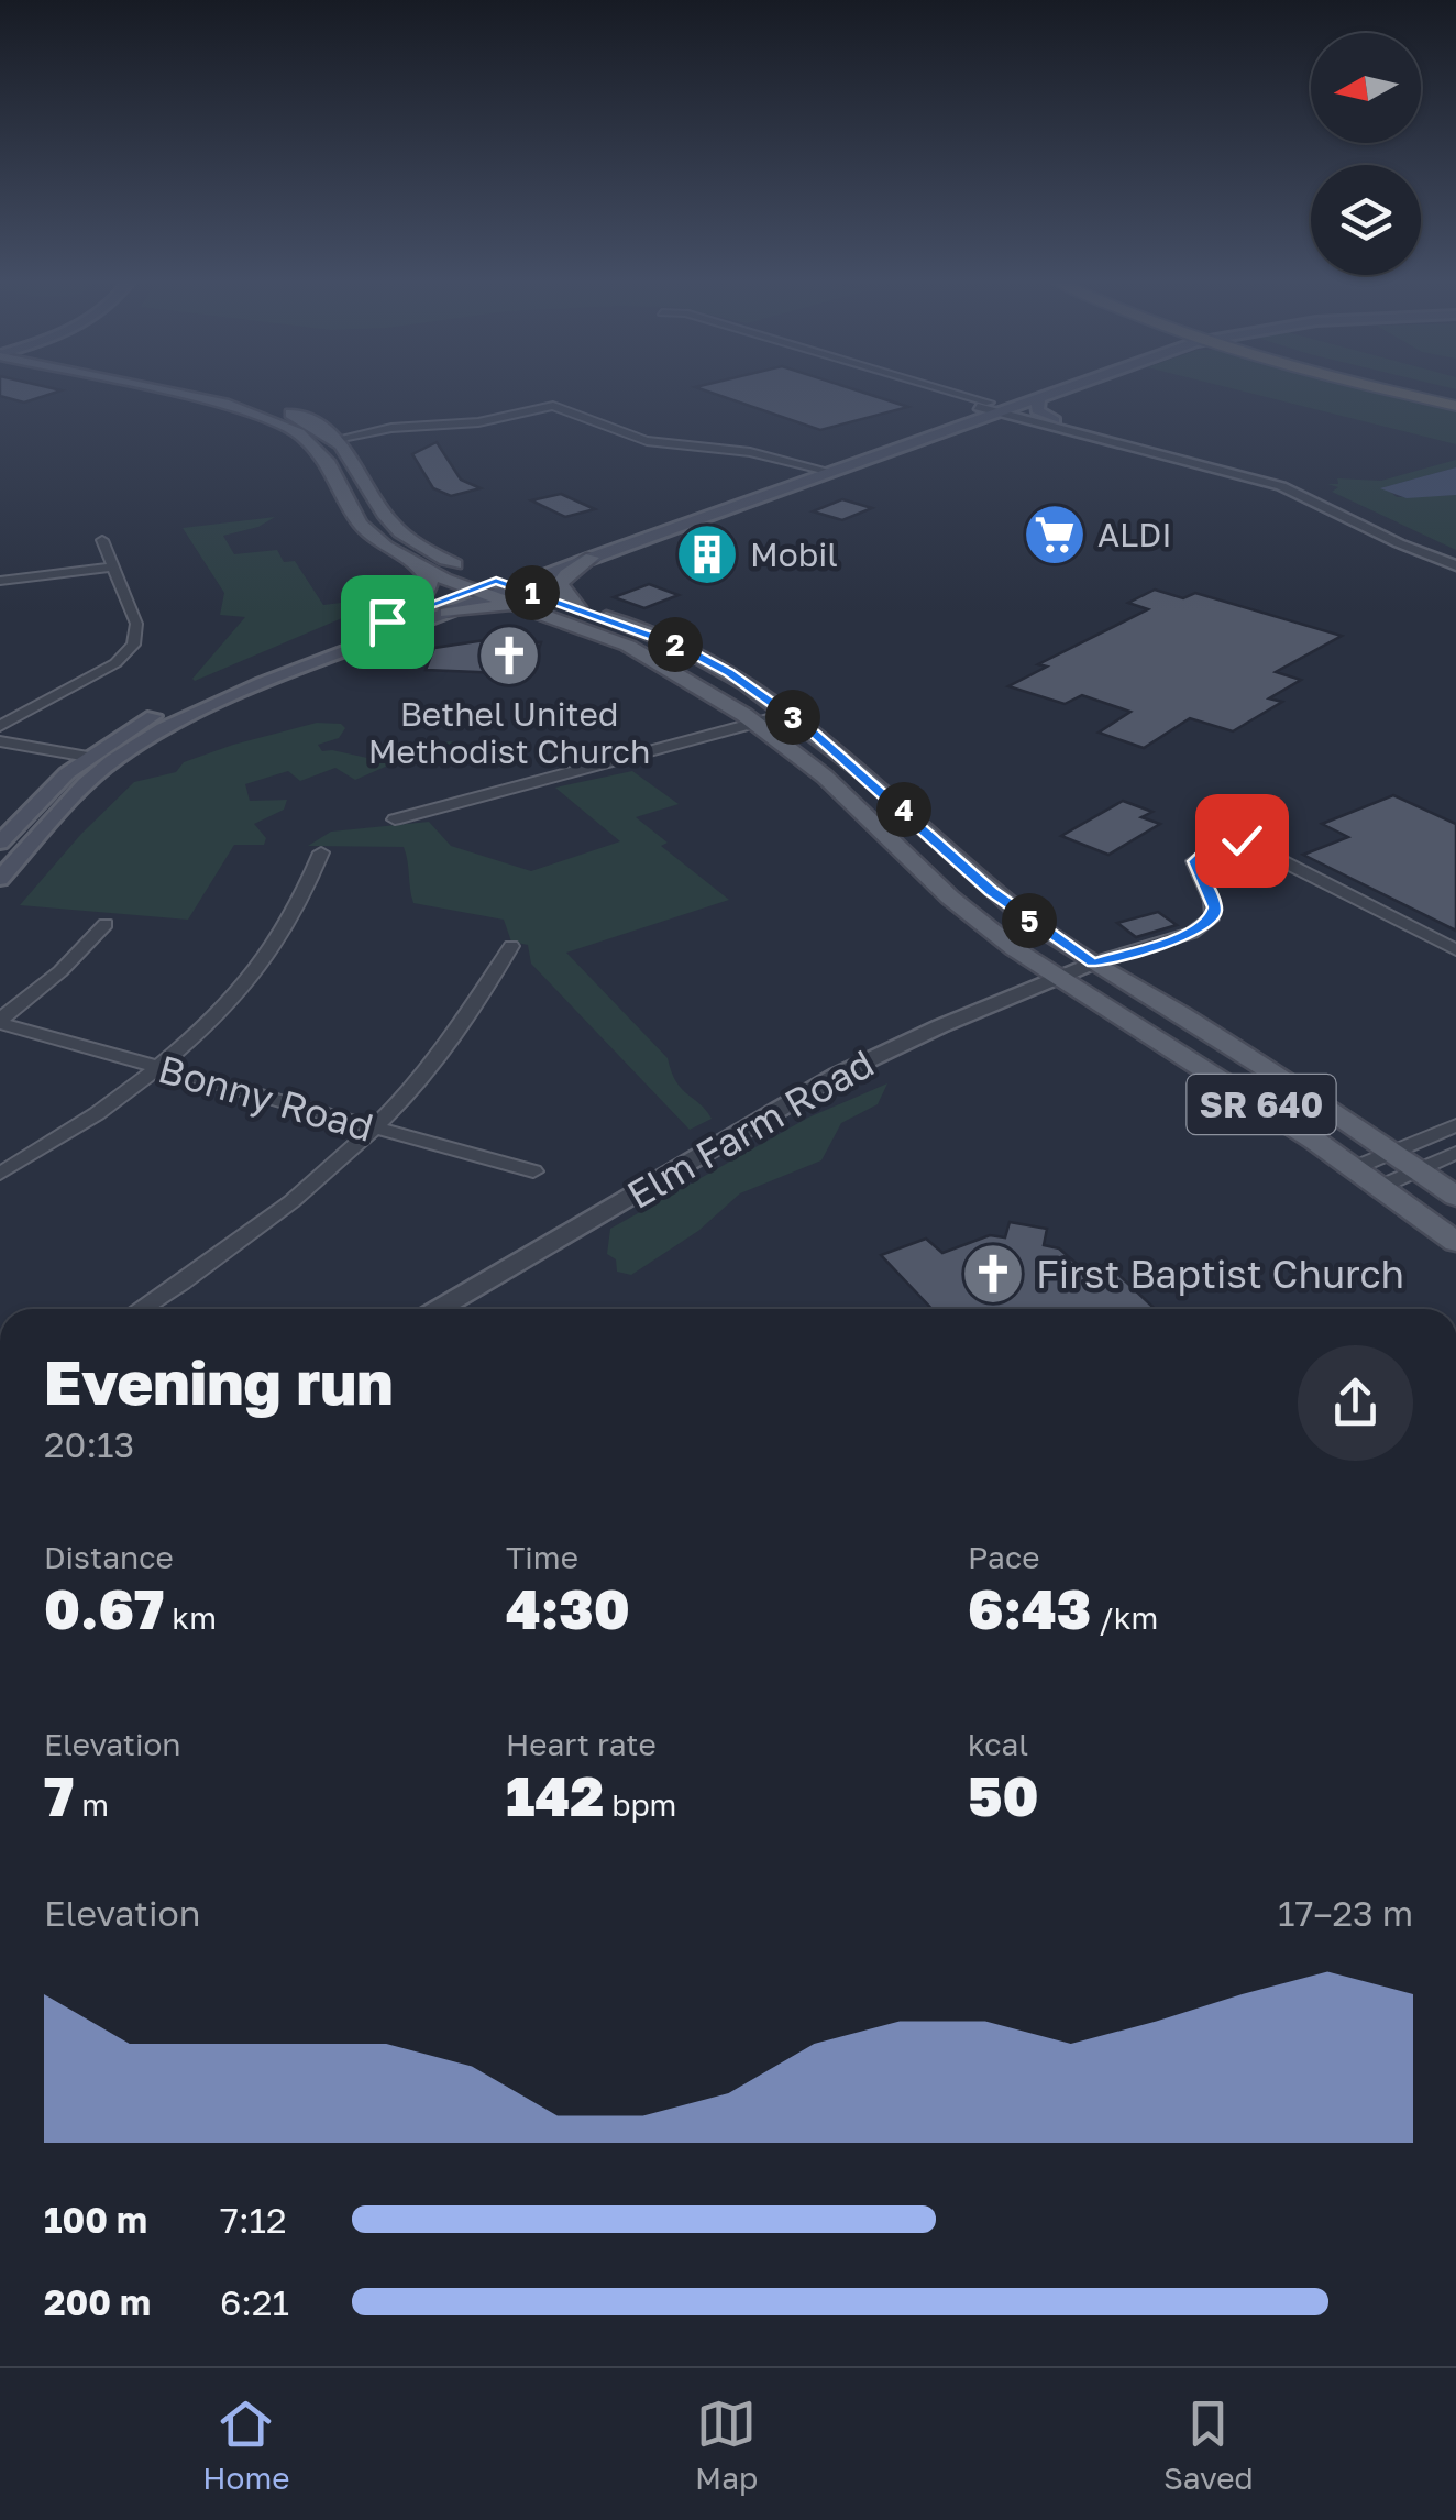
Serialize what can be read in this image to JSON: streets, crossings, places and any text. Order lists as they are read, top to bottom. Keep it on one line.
{"streets":{"main road":["SR 640"],"street":["Bonny Road","Elm Farm Road"]},"crossings":[["SR 640","Elm Farm Road"]],"places":{"supermarket":["ALDI"],"building":["Mobil"],"church":["Bethel United Methodist Church","First Baptist Church"]},"north":"left","page":{"pins":["1","2","3","4","5"],"heading":["Evening run","20:13"],"stats":[["Distance","0.67 km"],["Time","4:30"],["Pace","6:43 /km"],["Elevation","7 m"],["Heart rate","142 bpm"],["kcal","50"]],"chart":["Elevation","17–23 m"],"list":[{"name":"100 m","note":"7:12"},{"name":"200 m","note":"6:21"}],"tabs":["Home","Map","Saved"]}}
